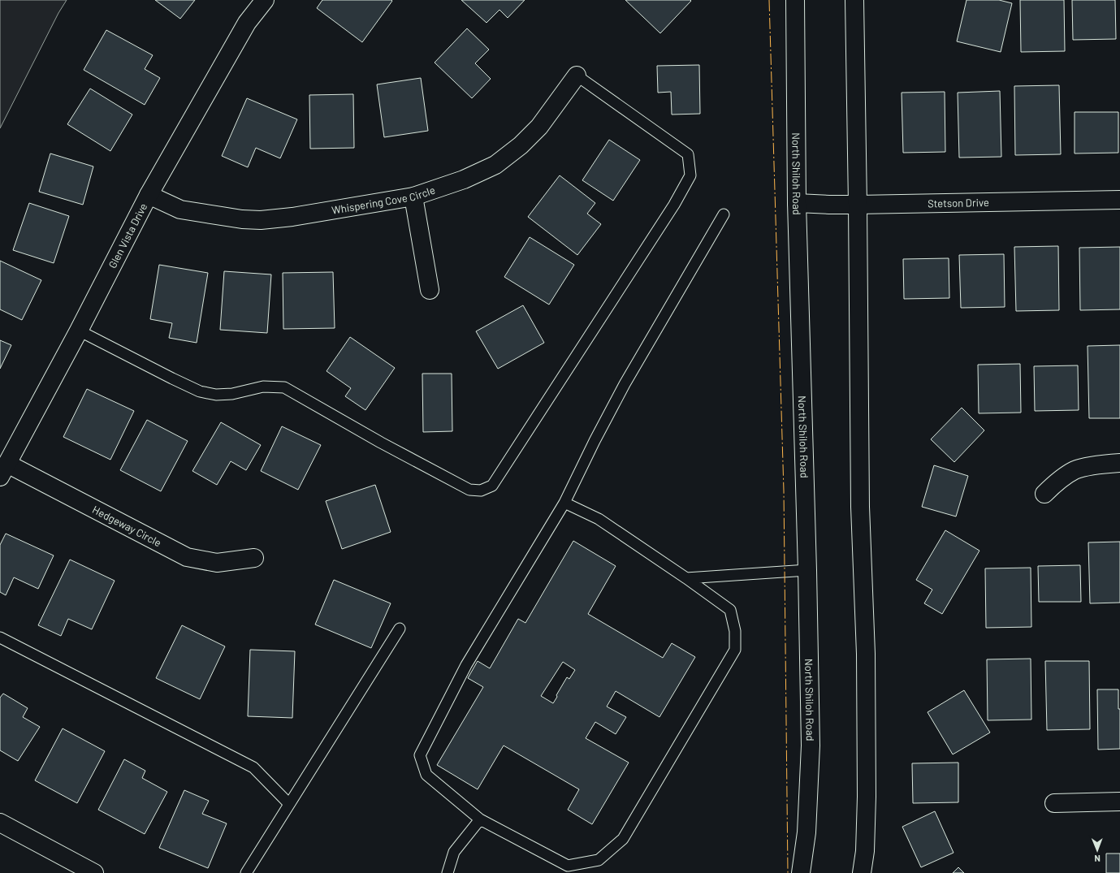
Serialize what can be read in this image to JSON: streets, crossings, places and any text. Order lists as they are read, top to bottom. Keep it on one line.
{"streets":{"street":["North Shiloh Road","Whispering Cove Circle","Stetson Drive","Glen Vista Drive","Hedgeway Circle"]},"crossings":[["North Shiloh Road","Stetson Drive"],["Whispering Cove Circle","Glen Vista Drive"],["Glen Vista Drive","Hedgeway Circle"]],"north":"bottom"}
